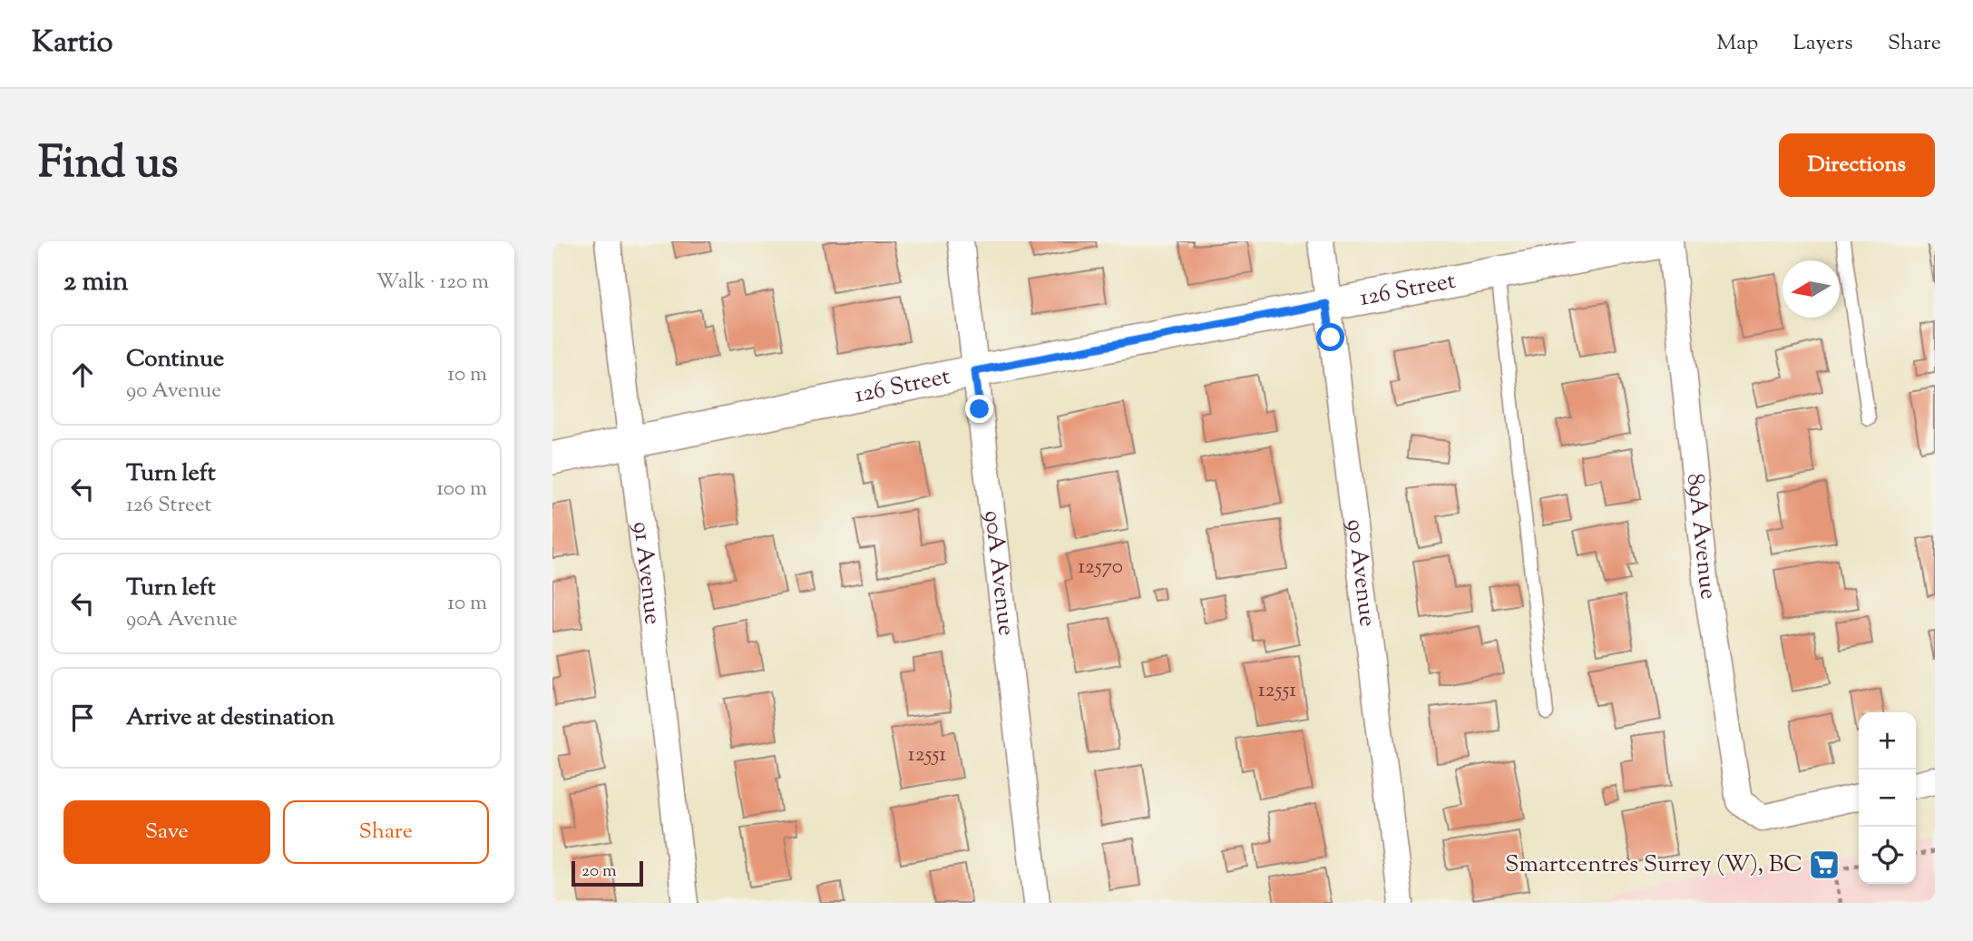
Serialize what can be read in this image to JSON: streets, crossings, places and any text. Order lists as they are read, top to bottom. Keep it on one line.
{"streets":{"street":["126 Street","89A Avenue","91 Avenue","90A Avenue","90 Avenue"]},"crossings":[["126 Street","91 Avenue"],["126 Street","90A Avenue"],["126 Street","90 Avenue"]],"places":{"supermarket":["Smartcentres Surrey (W), BC"]},"house_numbers":["12570","12551","12551"],"scale_bar":"20 m","north":"left","page":{"header":"Kartio","nav":["Map","Layers","Share"],"title":"Find us","buttons":["Directions",["Save","Share"]],"heading":["2 min","Walk · 120 m"],"list":[["Continue","90 Avenue","10 m"],["Turn left","126 Street","100 m"],["Turn left","90A Avenue","10 m"],"Arrive at destination"],"map_buttons":["+","−"],"scale":"20 m"}}
